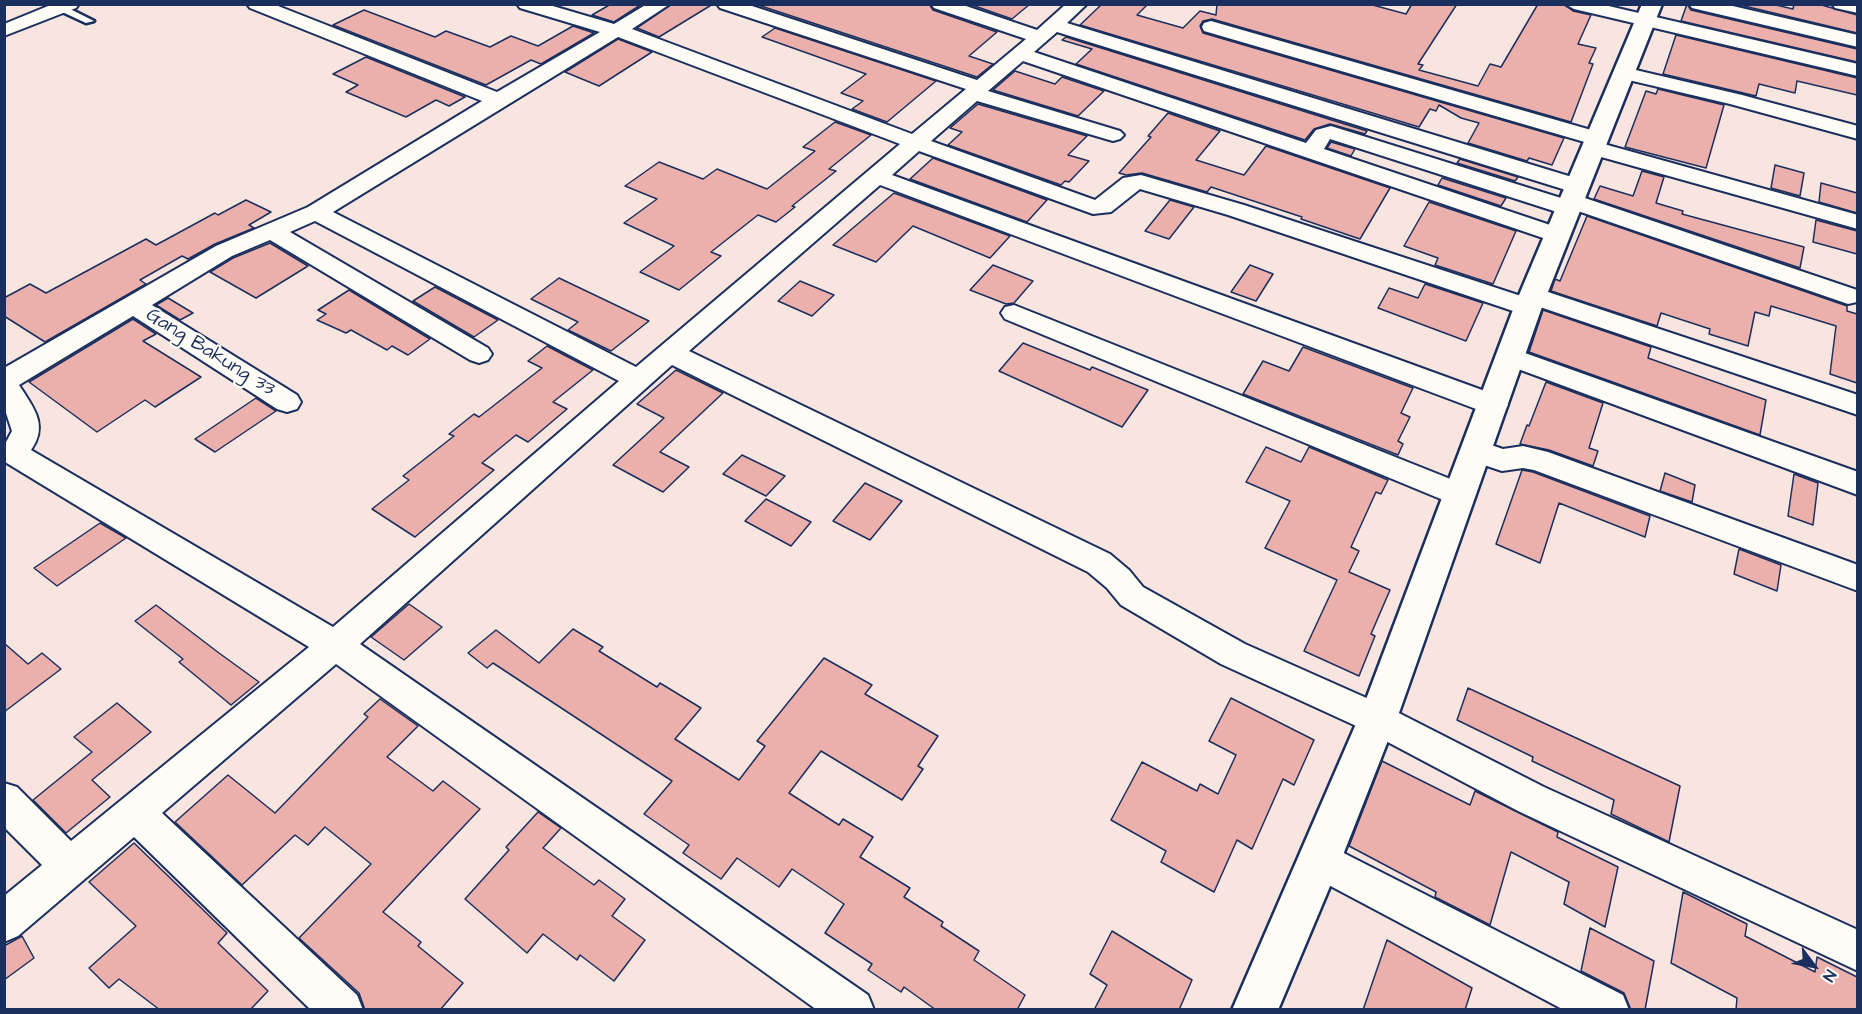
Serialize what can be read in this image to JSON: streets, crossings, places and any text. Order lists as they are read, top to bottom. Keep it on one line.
{"streets":{"street":["Gang Bakung 33"]},"north":"bottom right"}
